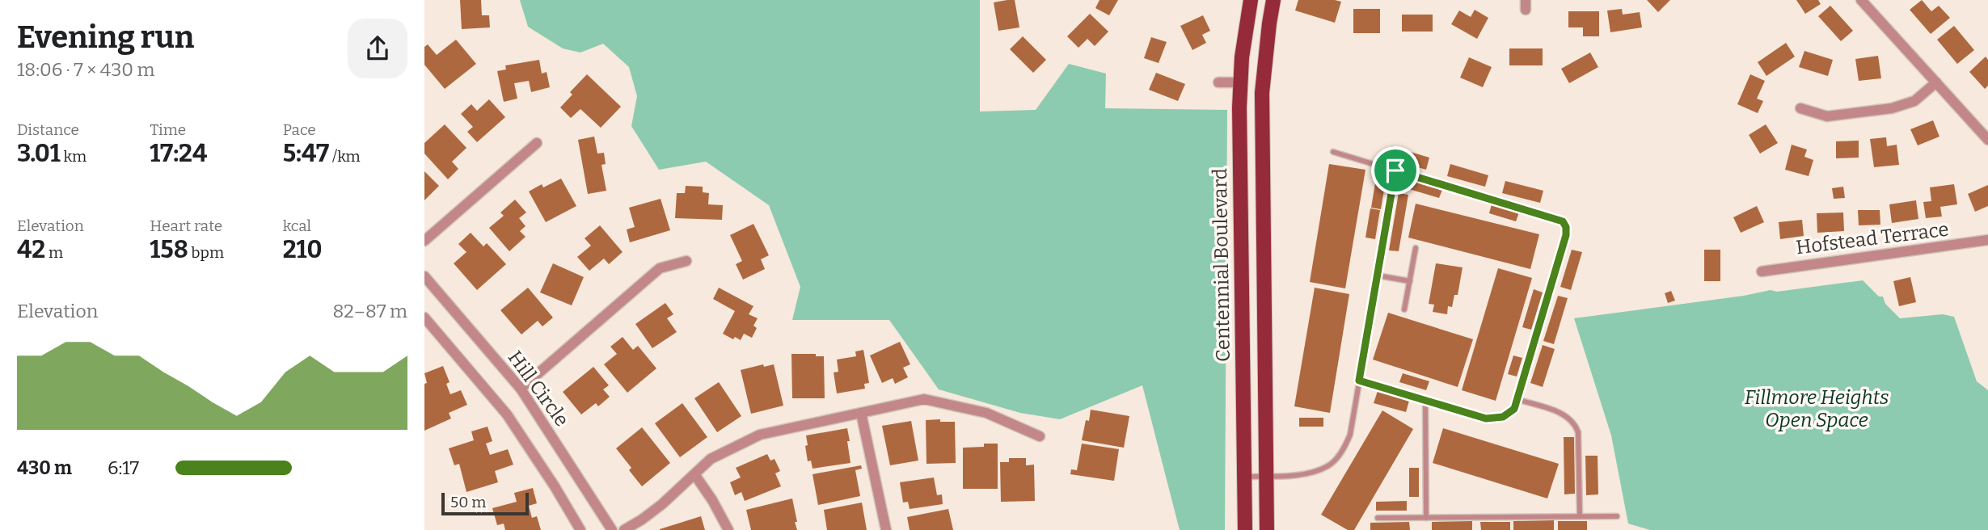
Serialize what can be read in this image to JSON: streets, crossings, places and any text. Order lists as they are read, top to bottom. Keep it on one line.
{"streets":{"main road":["Centennial Boulevard"],"street":["Hofstead Terrace","Hill Circle"]},"parks":["Fillmore Heights Open Space"],"scale_bar":"50 m","page":{"heading":["Evening run","18:06 · 7 × 430 m"],"stats":[["Distance","3.01 km"],["Time","17:24"],["Pace","5:47 /km"],["Elevation","42 m"],["Heart rate","158 bpm"],["kcal","210"]],"chart":["Elevation","82–87 m"],"list":[{"name":"430 m","note":"6:17"}],"scale":"50 m"}}
